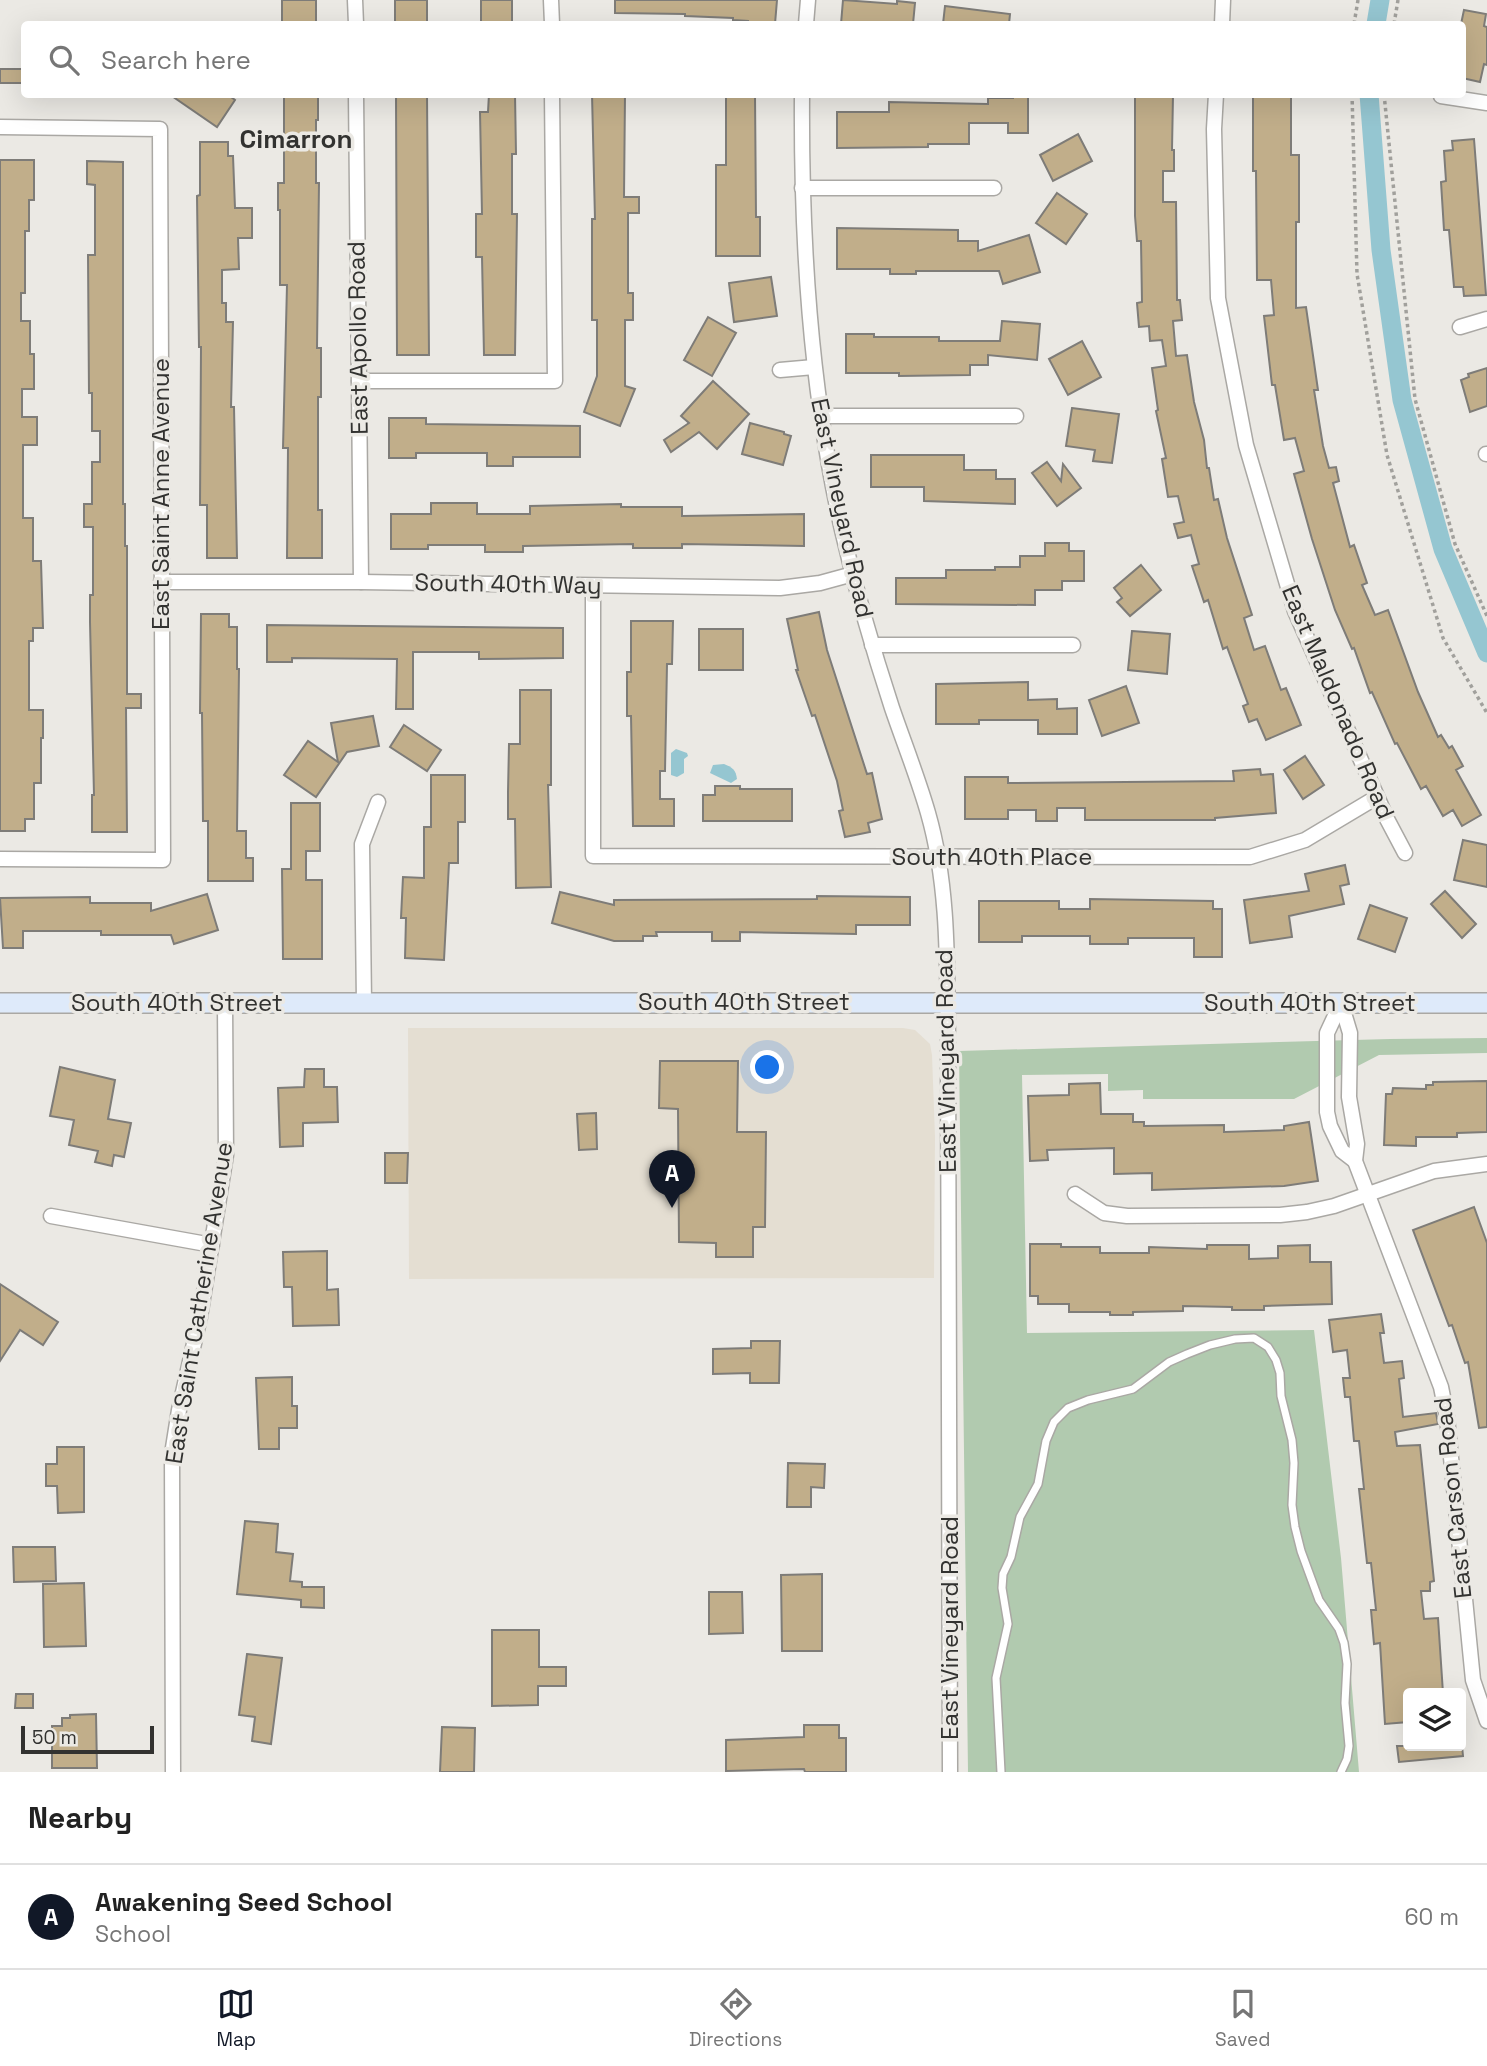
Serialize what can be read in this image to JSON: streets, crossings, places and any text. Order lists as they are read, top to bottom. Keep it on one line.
{"streets":{"main road":["South 40th Street"],"street":["East Apollo Road","East Saint Anne Avenue","East Vineyard Road","South 40th Way","East Maldonado Road","South 40th Place","East Saint Catherine Avenue","East Carson Road"]},"crossings":[["East Apollo Road","South 40th Way"],["East Saint Anne Avenue","South 40th Way"],["East Vineyard Road","South 40th Way"],["East Vineyard Road","South 40th Place"],["East Vineyard Road","South 40th Street"],["South 40th Way","South 40th Place"],["East Maldonado Road","South 40th Place"],["South 40th Street","East Saint Catherine Avenue"],["South 40th Street","East Carson Road"]],"districts":["Cimarron"],"scale_bar":"50 m","page":{"search":"Search here","pins":"A","scale":"50 m","heading":"Nearby","list":[{"mark":"A","name":"Awakening Seed School","note":"School","value":"60 m"}],"nav":["Map","Directions","Saved"]}}
